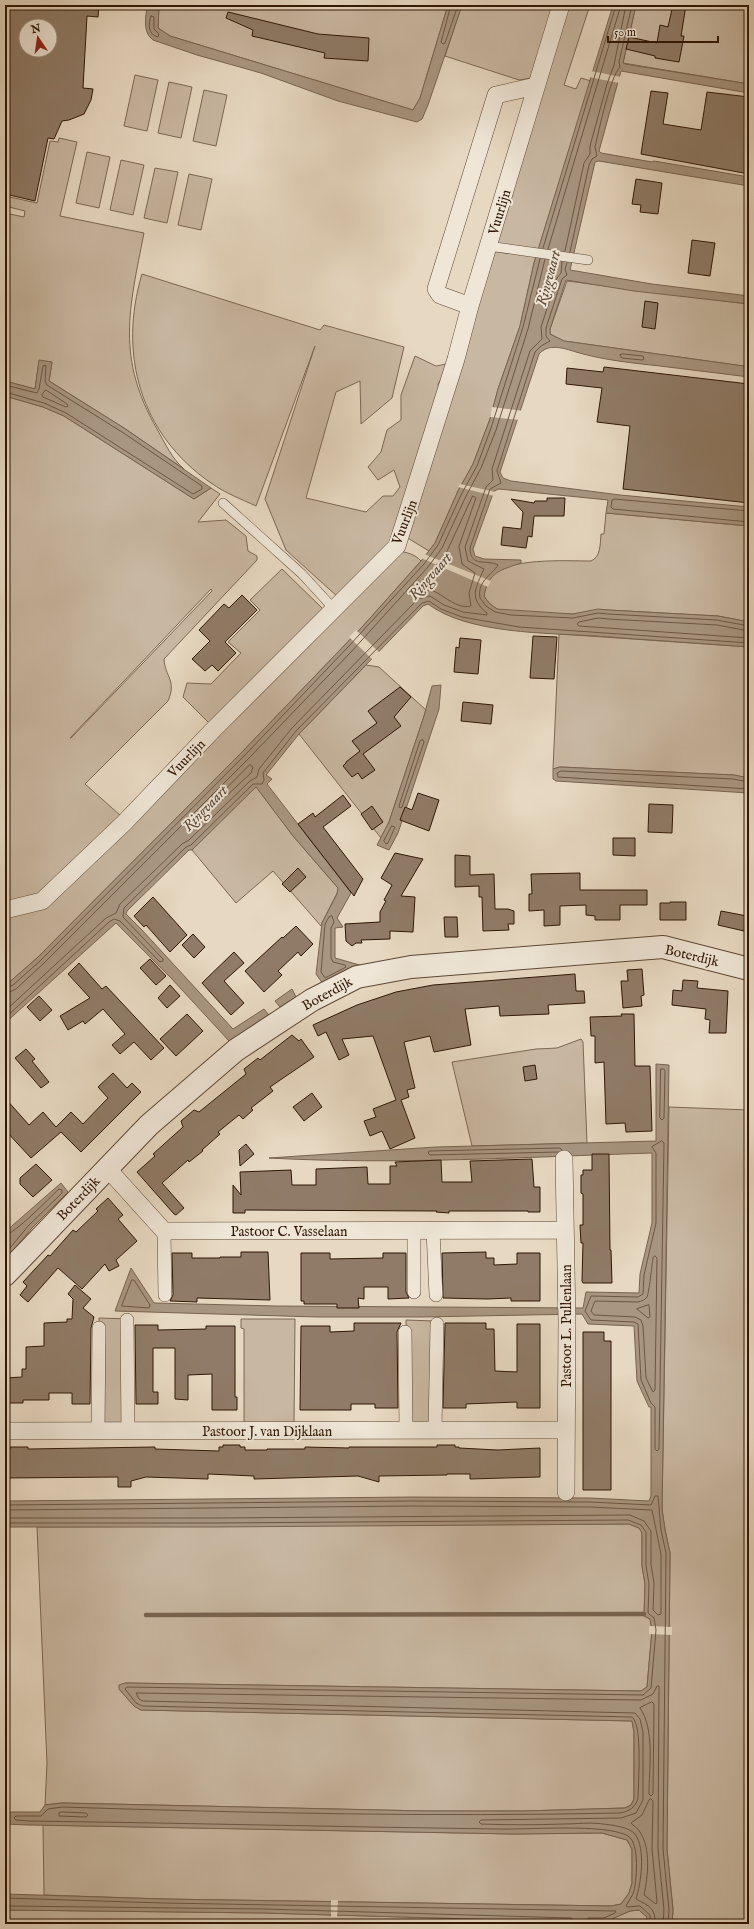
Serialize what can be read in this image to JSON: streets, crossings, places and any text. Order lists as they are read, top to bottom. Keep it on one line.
{"streets":{"street":["Vuurlijn","Boterdijk","Pastoor C. Vasselaan","Pastoor L. Pullenlaan","Pastoor J. van Dijklaan"]},"crossings":[["Pastoor C. Vasselaan","Pastoor L. Pullenlaan"],["Pastoor L. Pullenlaan","Pastoor J. van Dijklaan"]],"water":["Ringvaart"],"scale_bar":"50 m","north":"top"}
